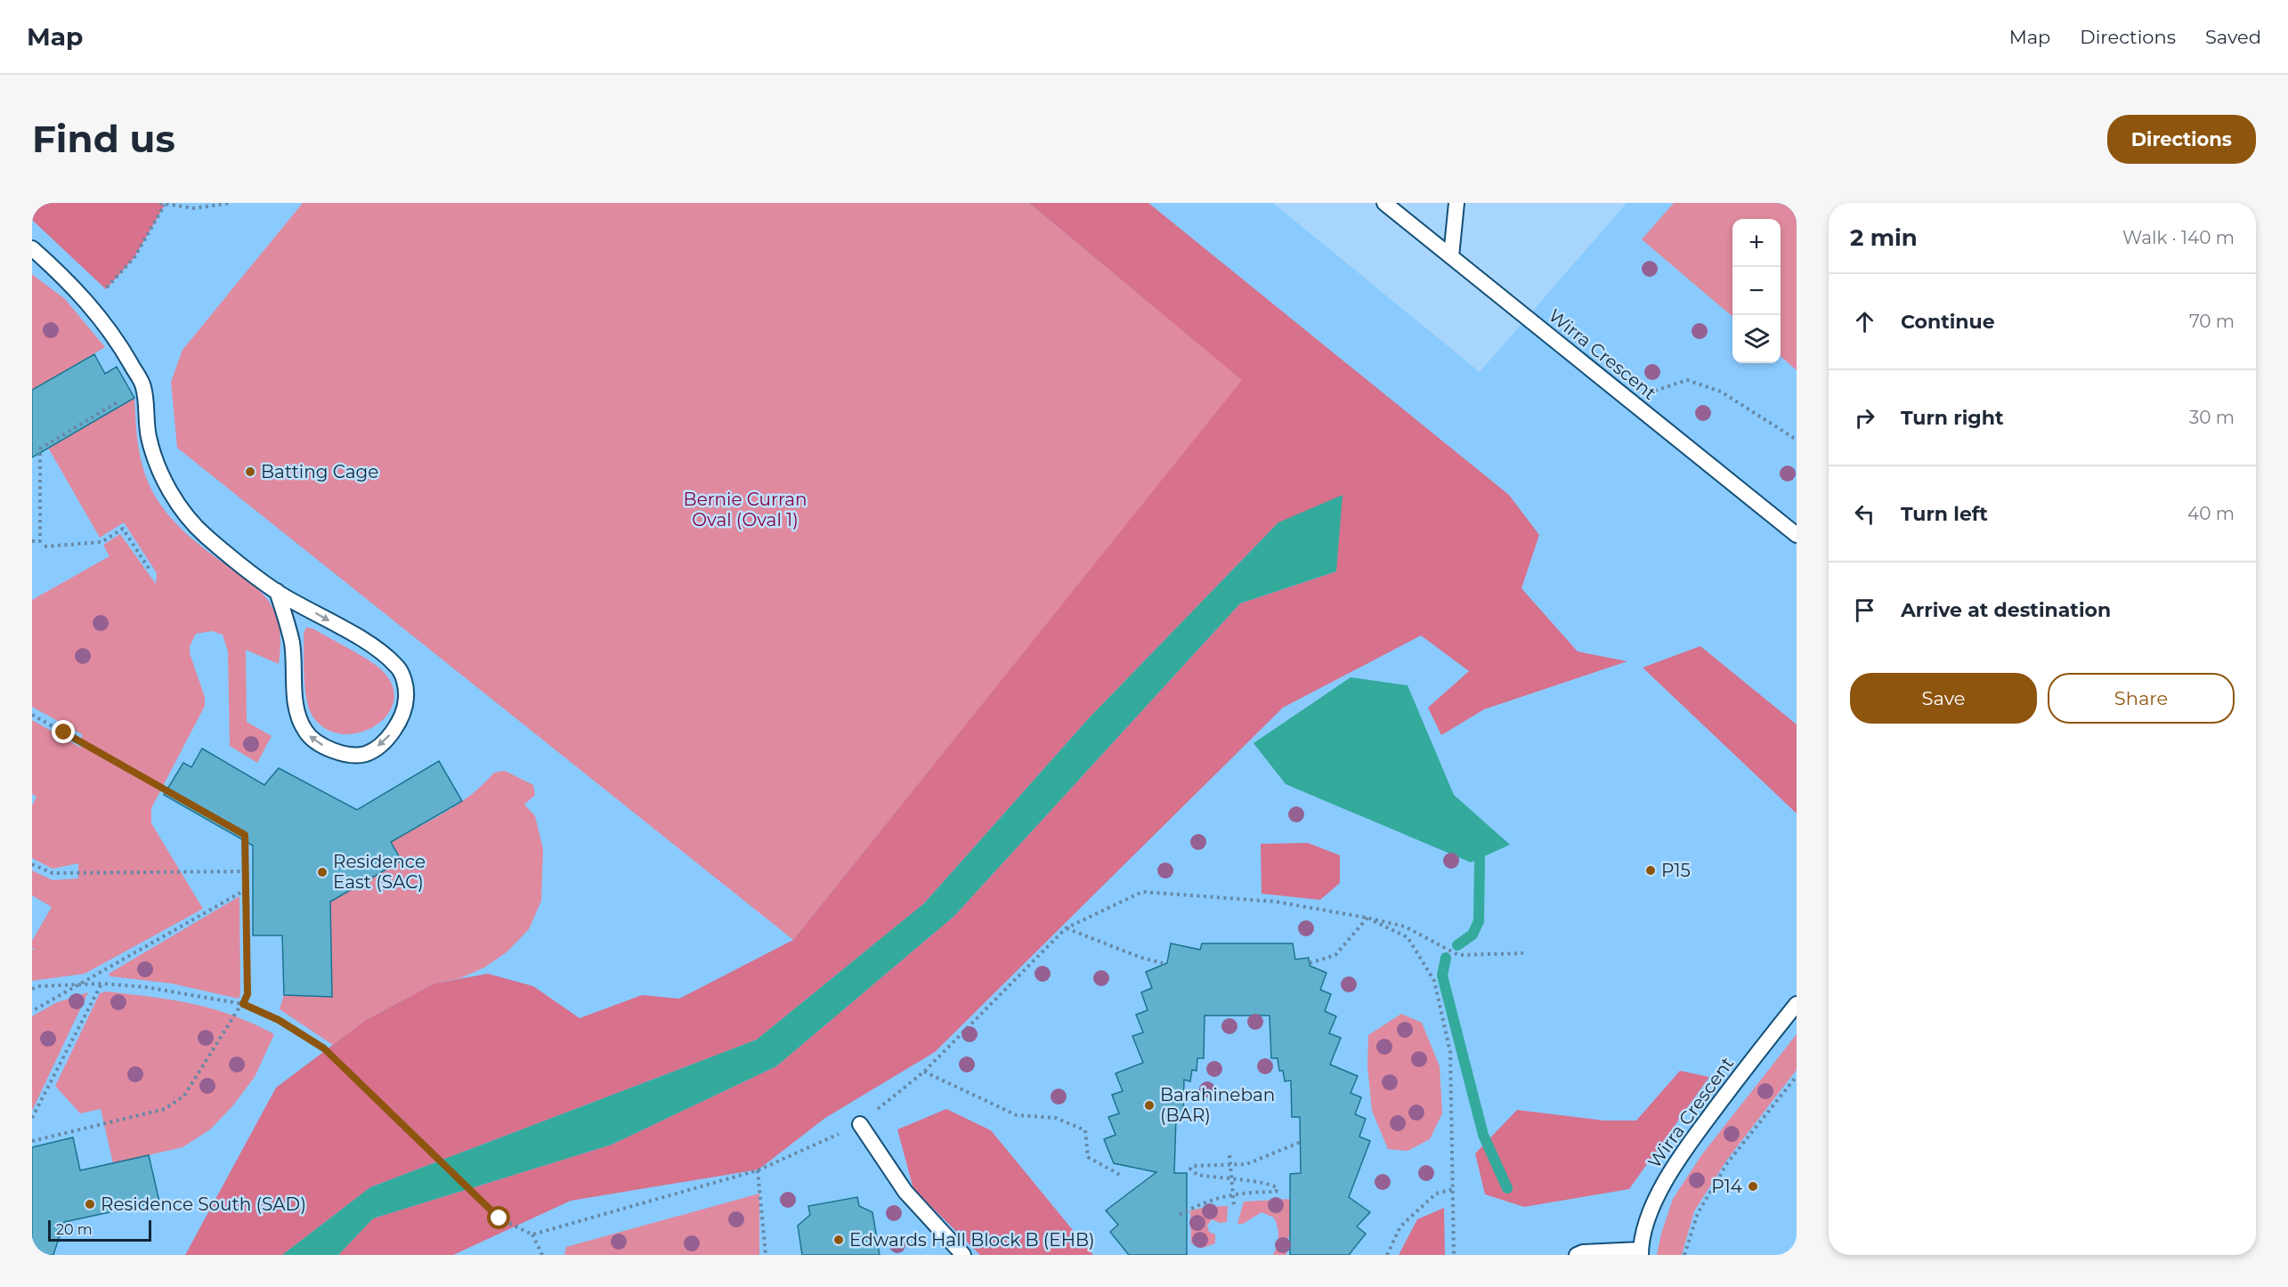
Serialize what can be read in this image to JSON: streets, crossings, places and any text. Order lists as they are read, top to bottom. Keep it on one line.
{"streets":{"lane":["Wirra Crescent"]},"parks":["Bernie Curran Oval (Oval 1)"],"places":["Batting Cage","P15","Residence East (SAC)","Barahineban (BAR)","P14","Residence South (SAD)","Edwards Hall Block B (EHB)"],"scale_bar":"20 m","page":{"header":"Map","nav":["Map","Directions","Saved"],"buttons":["Directions",["Save","Share"]],"title":"Find us","heading":["2 min","Walk · 140 m"],"map_buttons":["+","−"],"list":[["Continue","70 m"],["Turn right","30 m"],["Turn left","40 m"],"Arrive at destination"],"scale":"20 m"}}
